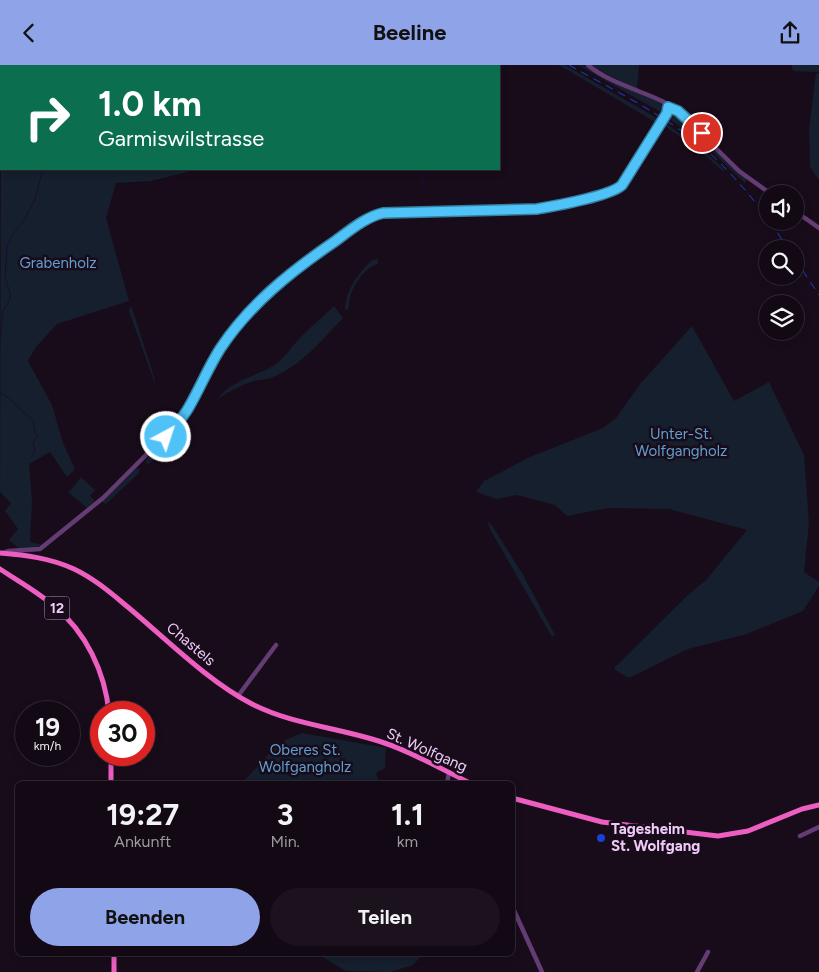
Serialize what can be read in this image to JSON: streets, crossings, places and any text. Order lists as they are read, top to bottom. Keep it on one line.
{"streets":{"main road":["12","Chastels","St. Wolfgang"]},"crossings":[["Chastels","St. Wolfgang"]],"parks":["Grabenholz","Unter-St. Wolfgangholz","Oberes St. Wolfgangholz"],"places":["Tagesheim St. Wolfgang"],"page":{"header":"Beeline","turn":["1.0 km","Garmiswilstrasse"],"speed":"19 km/h","limit":"30","eta":["19:27","Ankunft","3","Min.","1.1","km"],"buttons":["Beenden","Teilen"]}}
